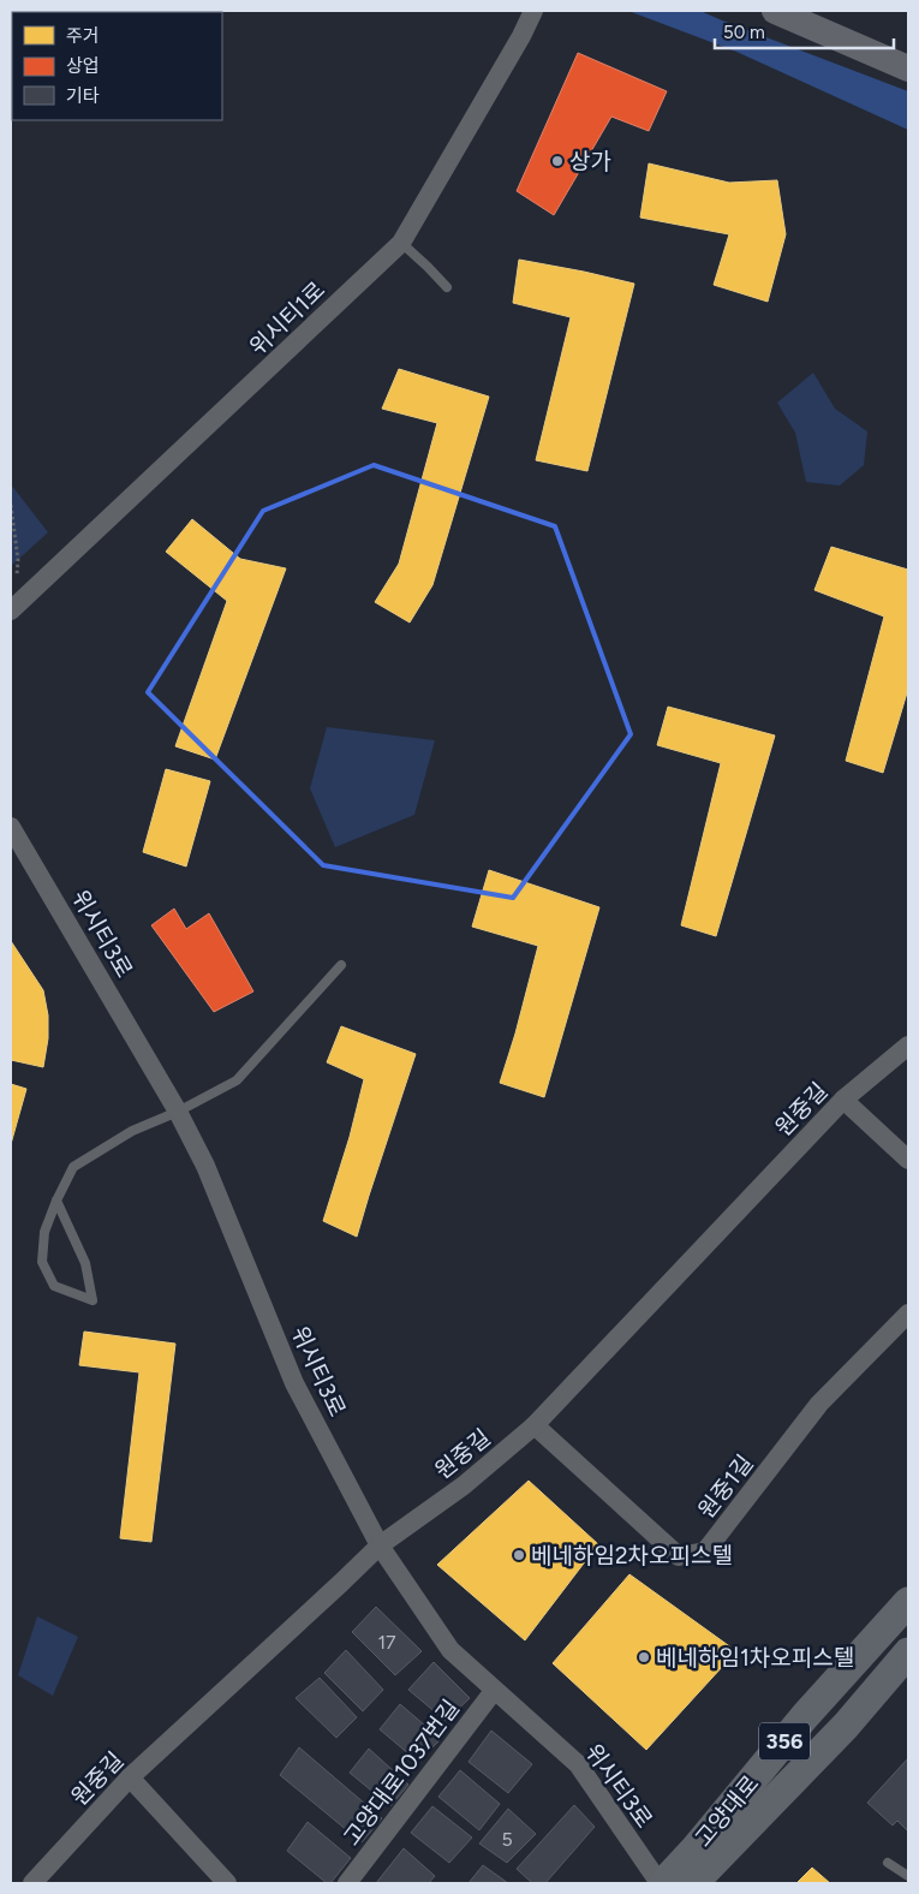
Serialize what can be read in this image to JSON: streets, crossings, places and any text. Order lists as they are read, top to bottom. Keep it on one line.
{"streets":{"main road":["356","고양대로"],"street":["위시티1로","위시티3로","원중길","원중1길","고양대로1037번길"]},"crossings":[["위시티3로","원중길"],["위시티3로","고양대로1037번길"],["위시티3로","고양대로"],["원중길","원중1길"]],"places":["상가","베네하임2차오피스텔","베네하임1차오피스텔"],"house_numbers":["17","5"],"legend":["주거","상업","기타"],"scale_bar":"50 m"}
